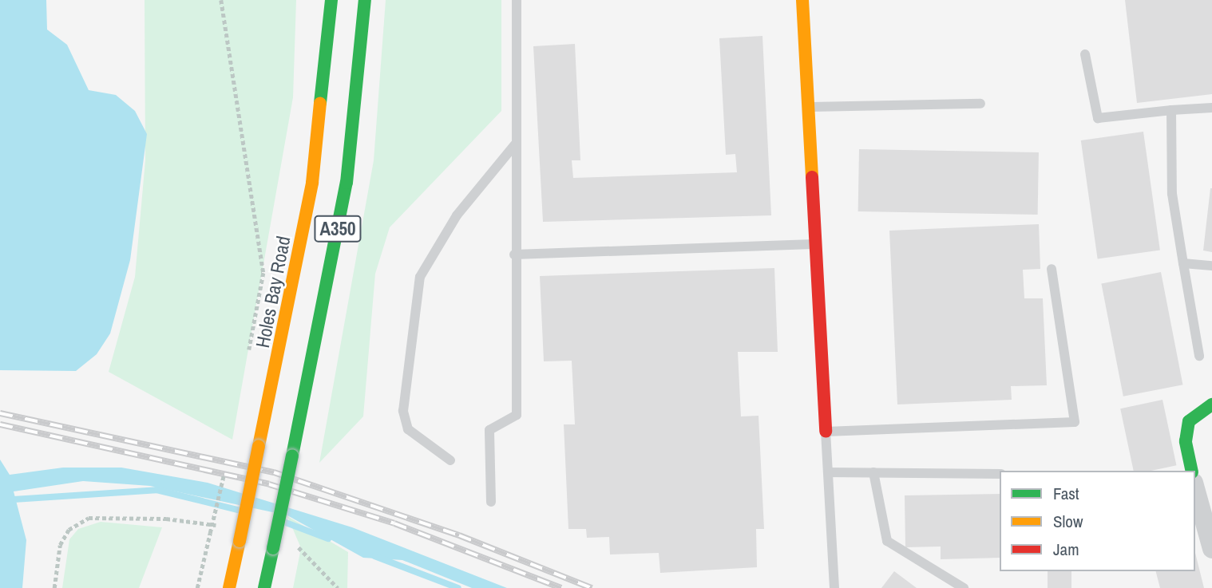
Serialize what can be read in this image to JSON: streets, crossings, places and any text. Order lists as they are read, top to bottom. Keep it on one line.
{"streets":{"main road":["A350","Holes Bay Road"]},"legend":["Fast","Slow","Jam"]}
